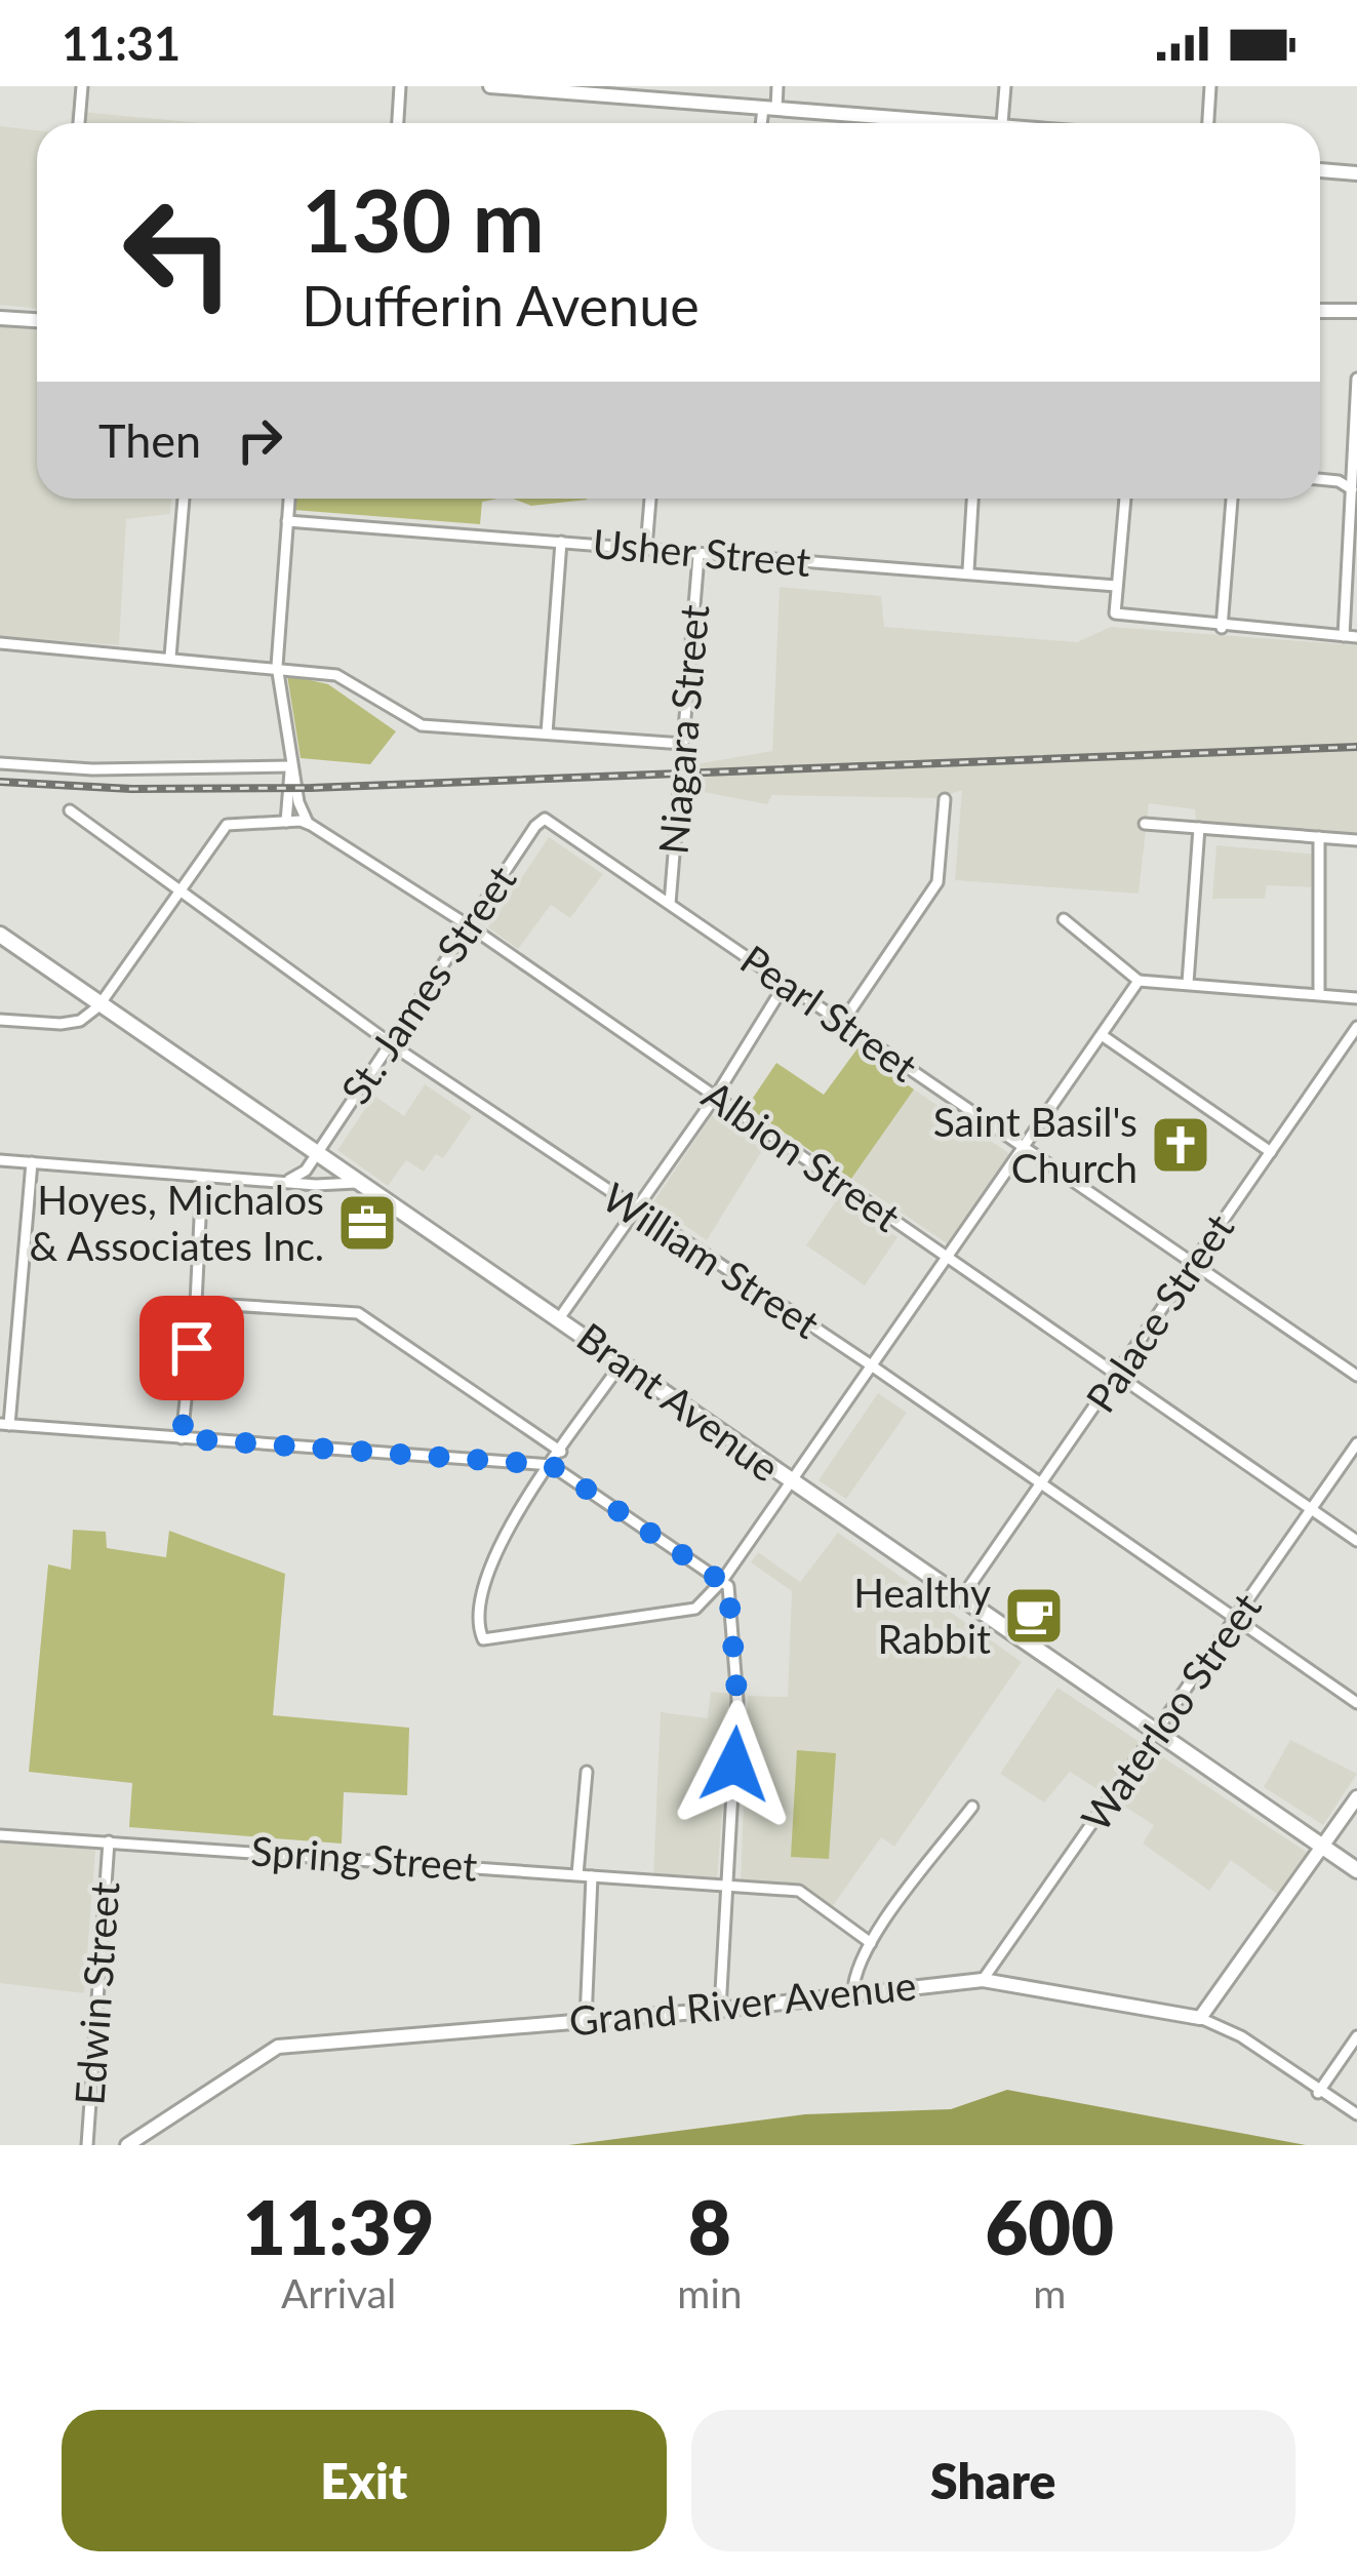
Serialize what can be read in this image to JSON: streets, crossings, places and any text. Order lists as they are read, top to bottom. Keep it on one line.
{"streets":{"main road":["Brant Avenue"],"street":["Usher Street","Niagara Street","St. James Street","Pearl Street","Albion Street","William Street","Palace Street","Waterloo Street","Spring Street","Edwin Street","Grand River Avenue"]},"crossings":[["Usher Street","Niagara Street"],["Niagara Street","Pearl Street"],["St. James Street","Pearl Street"],["St. James Street","Albion Street"],["St. James Street","William Street"],["St. James Street","Brant Avenue"],["Pearl Street","Palace Street"],["Albion Street","William Street"],["Albion Street","Palace Street"],["Albion Street","Waterloo Street"],["William Street","Palace Street"],["William Street","Waterloo Street"],["Palace Street","Brant Avenue"],["Brant Avenue","Waterloo Street"],["Waterloo Street","Grand River Avenue"],["Spring Street","Edwin Street"]],"places":{"church":["Saint Basil's Church"],"office":["Hoyes, Michalos & Associates Inc."],"cafe":["Healthy Rabbit"]},"page":{"status":"11:31","turn":["130 m","Dufferin Avenue"],"then":"Then","eta":["11:39","Arrival","8","min","600","m"],"buttons":["Exit","Share"]}}
